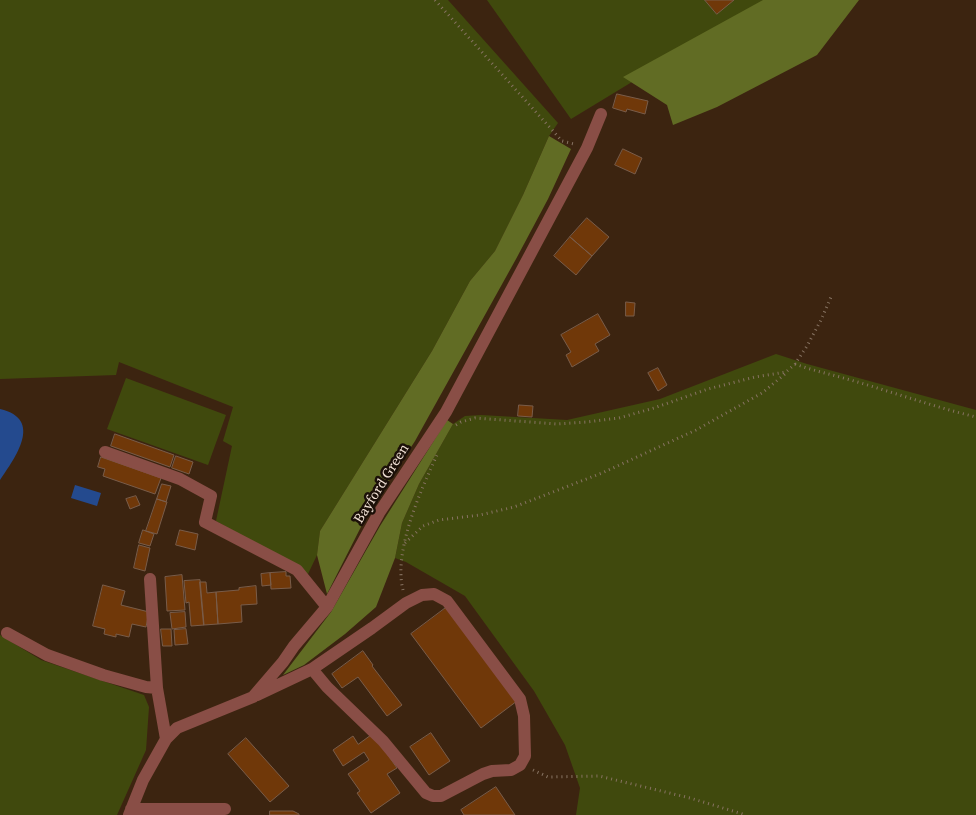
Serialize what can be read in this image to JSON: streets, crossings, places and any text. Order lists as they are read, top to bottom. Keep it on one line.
{"streets":{"lane":["Bayford Green"]}}
